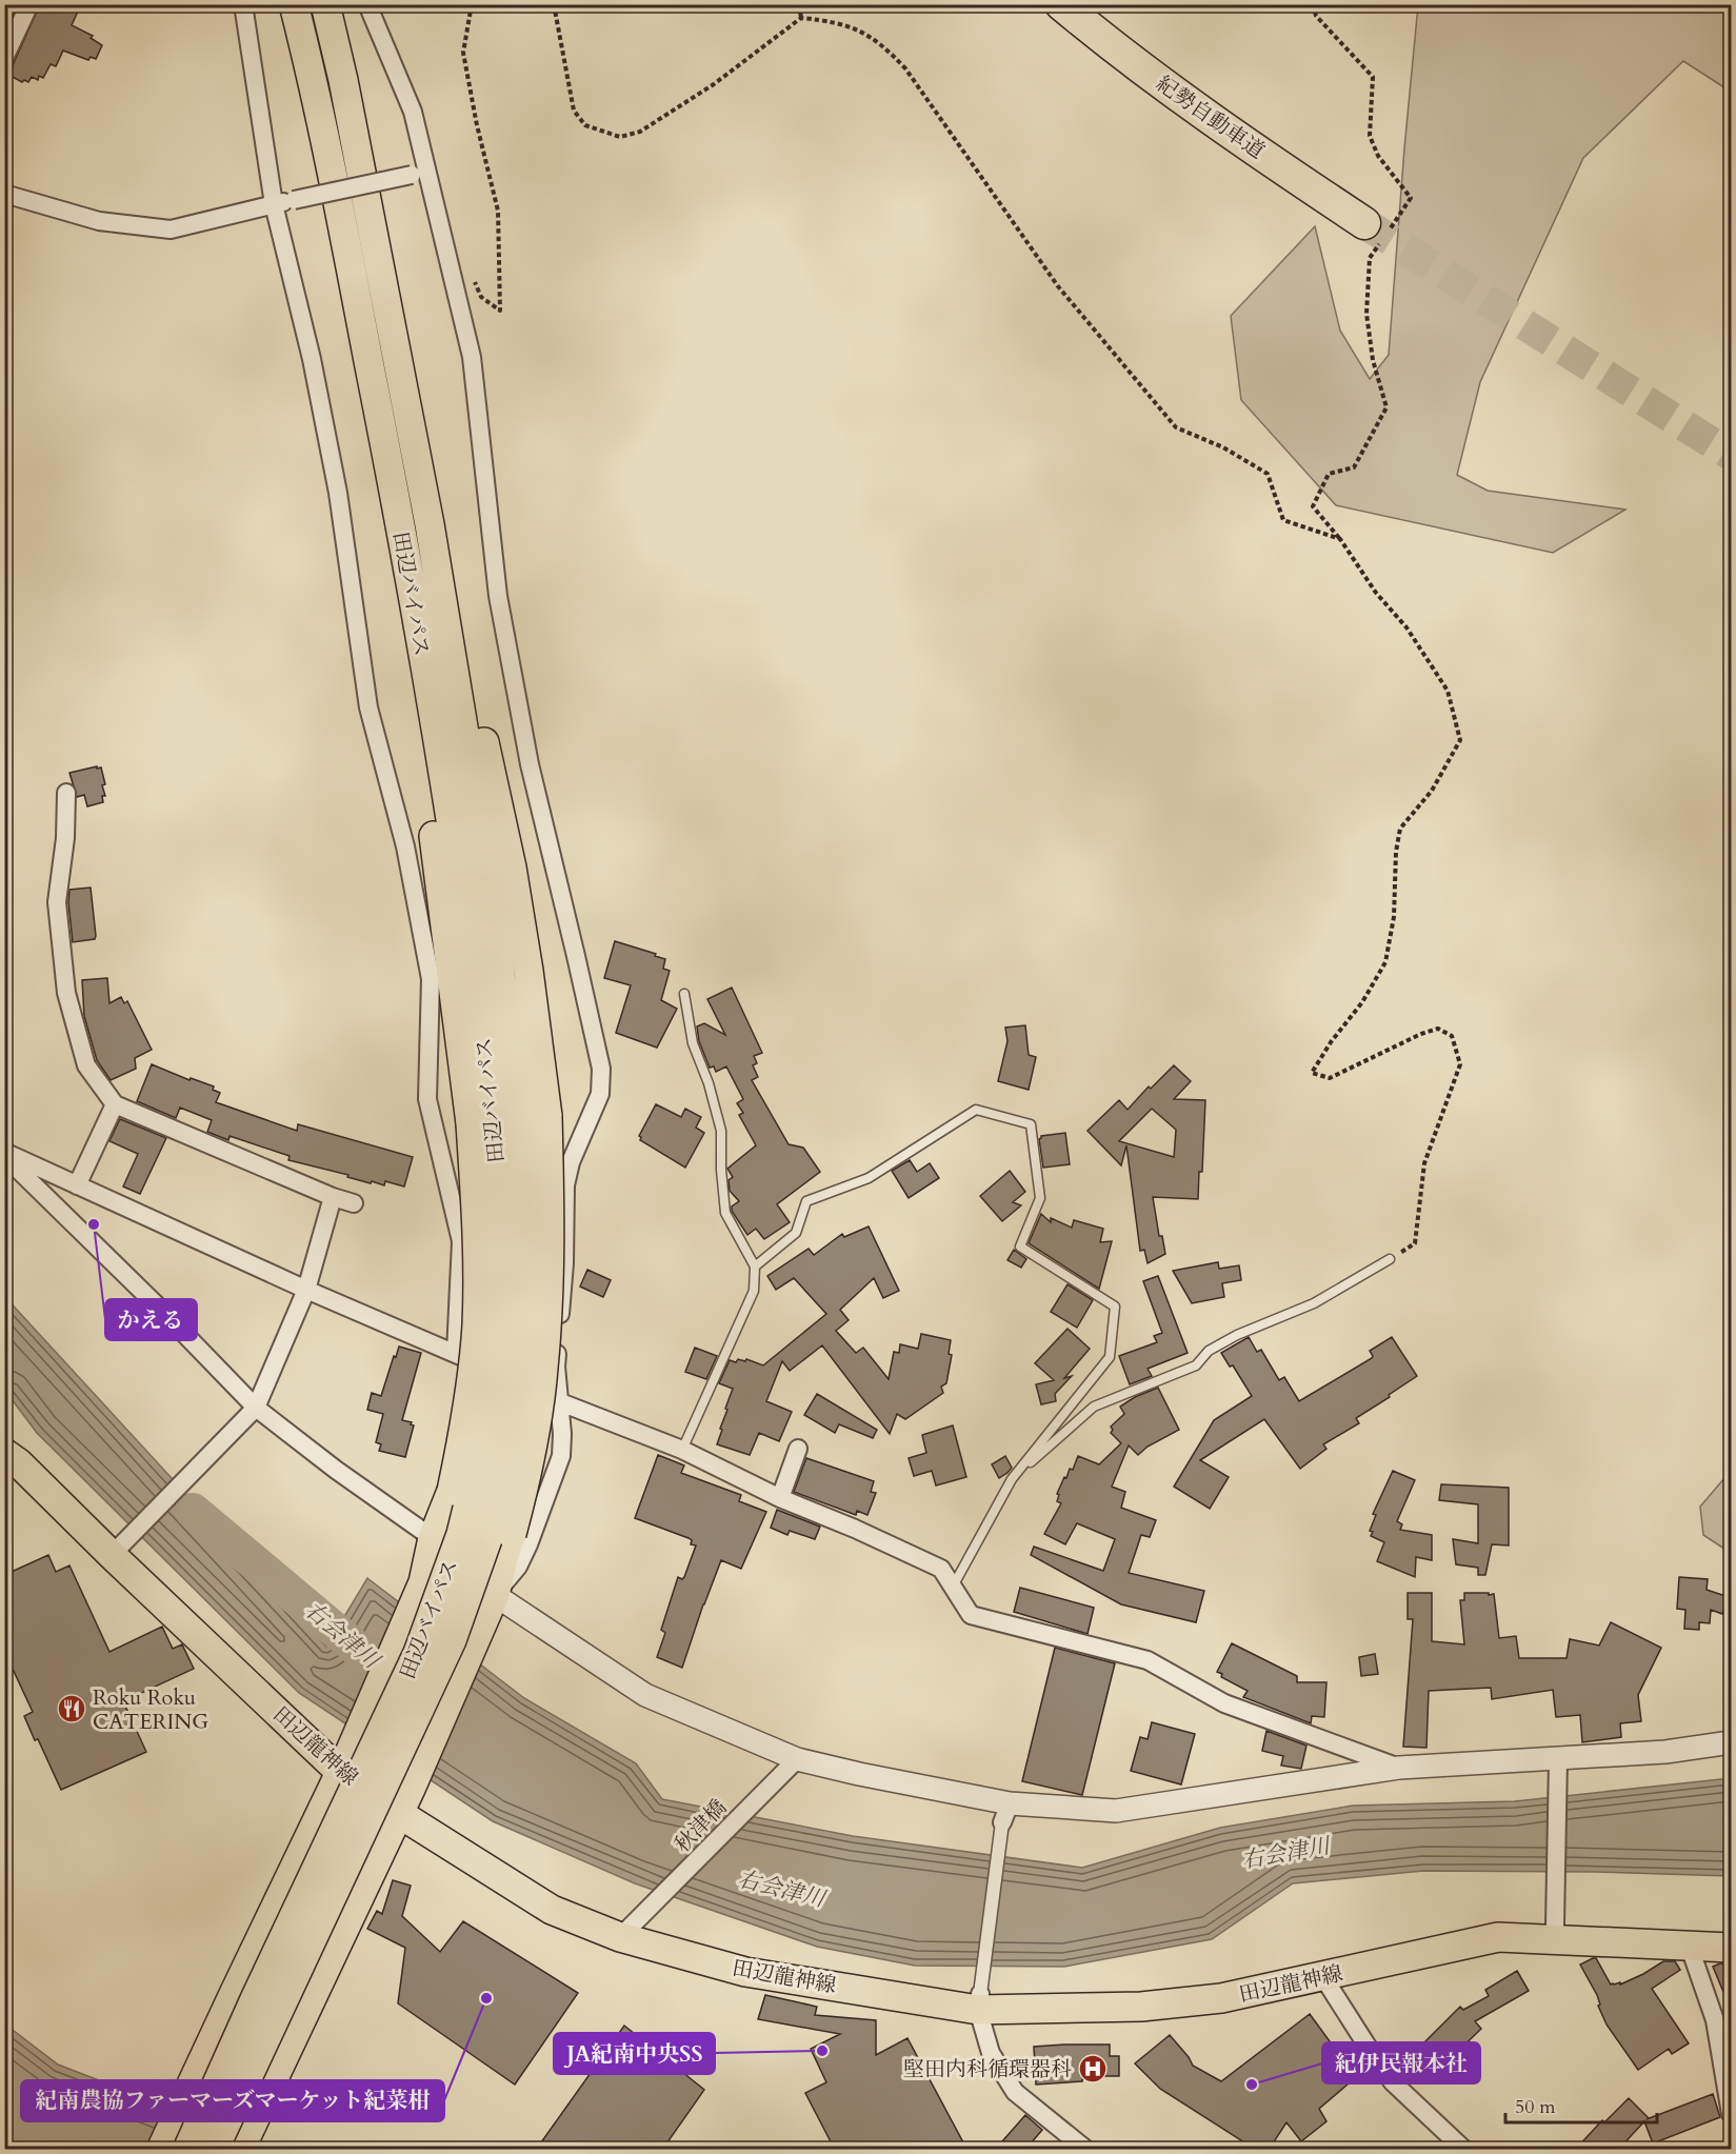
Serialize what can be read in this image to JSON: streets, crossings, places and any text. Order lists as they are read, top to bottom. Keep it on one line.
{"streets":{"highway":["紀勢自動車道"],"main road":["田辺バイパス","田辺龍神線"],"street":["秋津橋"]},"crossings":[["田辺龍神線","秋津橋"]],"water":["右会津川"],"places":{"other":["かえる","紀南農協ファーマーズマーケット紀菜柑","JA紀南中央SS","紀伊民報本社"],"restaurant":["Roku Roku CATERING"],"hospital":["堅田内科循環器科"]},"scale_bar":"50 m"}
